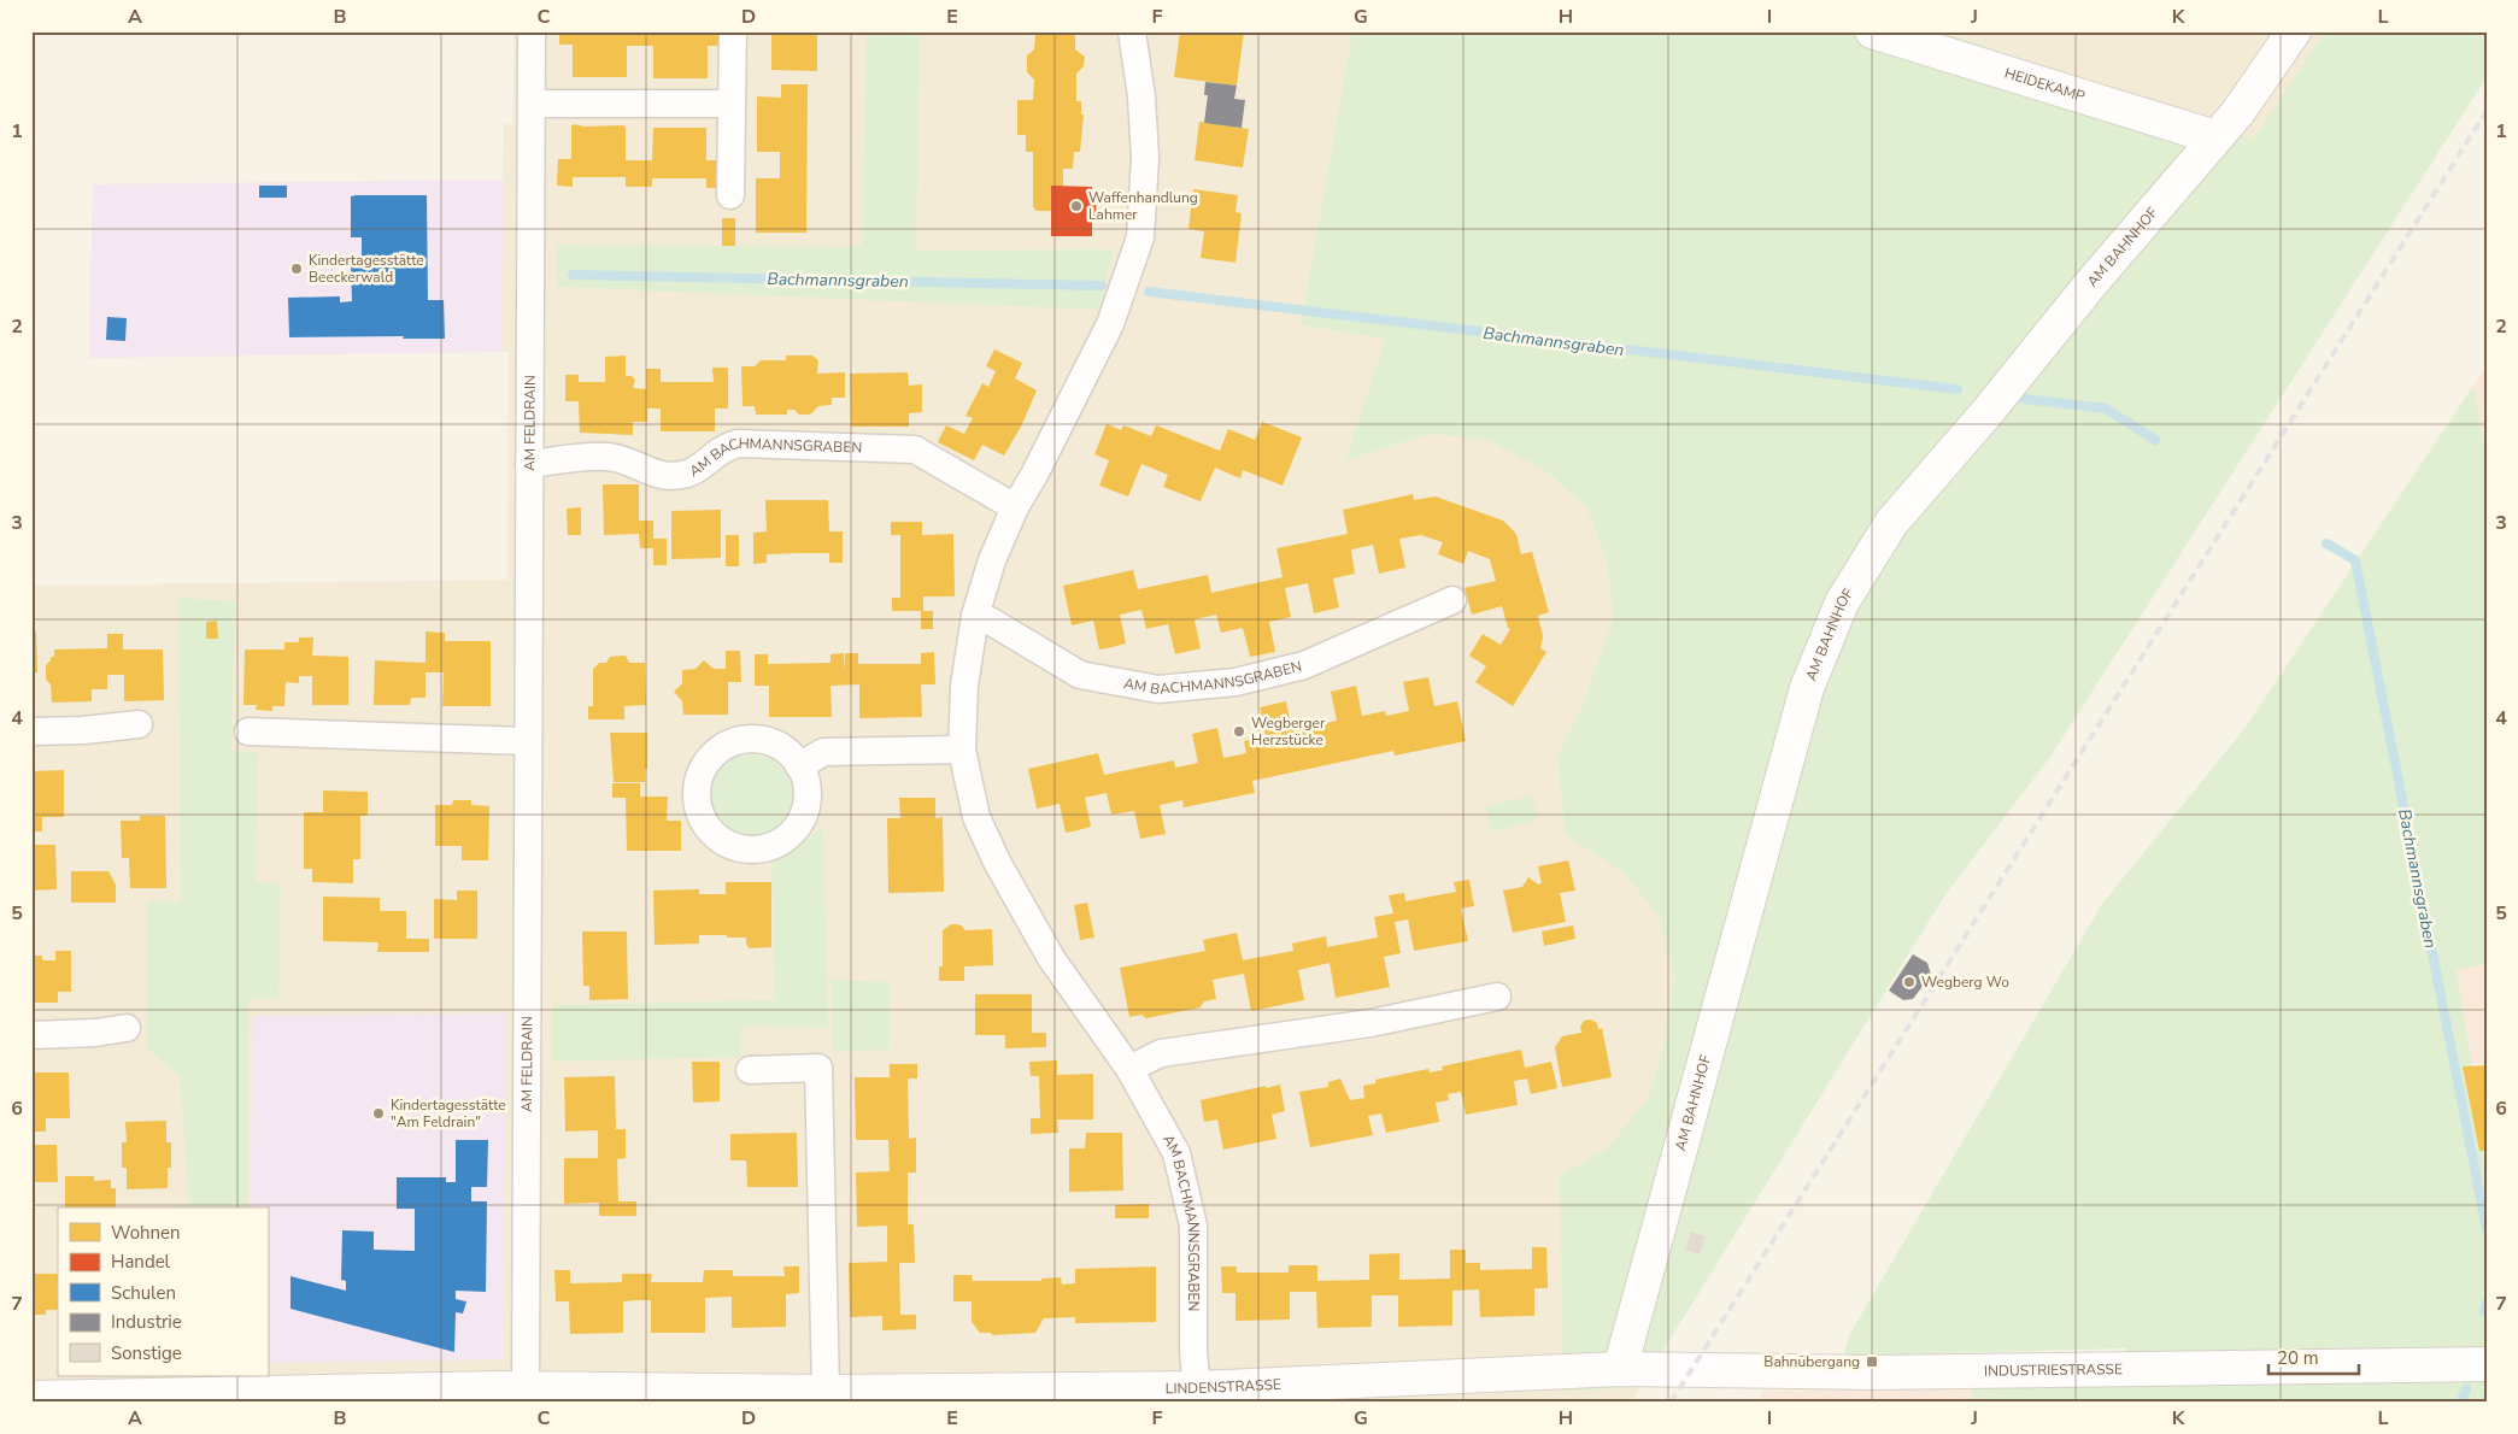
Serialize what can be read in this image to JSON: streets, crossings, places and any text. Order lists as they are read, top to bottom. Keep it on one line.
{"streets":{"street":["HEIDEKAMP","AM BAHNHOF","AM FELDRAIN","AM BACHMANNSGRABEN","INDUSTRIESTRASSE","LINDENSTRASSE"]},"crossings":[["HEIDEKAMP","AM BAHNHOF"],["AM BAHNHOF","INDUSTRIESTRASSE"],["AM BAHNHOF","LINDENSTRASSE"],["AM FELDRAIN","AM BACHMANNSGRABEN"],["AM FELDRAIN","LINDENSTRASSE"],["AM BACHMANNSGRABEN","LINDENSTRASSE"],["INDUSTRIESTRASSE","LINDENSTRASSE"]],"water":["Bachmannsgraben"],"places":{"other":["Waffenhandlung Lahmer","Kindertagesstätte Beeckerwald","Wegberger Herzstücke","Wegberg Wo","Kindertagesstätte \"Am Feldrain\""],"transit":["Bahnübergang"]},"legend":["Wohnen","Handel","Schulen","Industrie","Sonstige"],"scale_bar":"20 m","grid":{"columns":["A","B","C","D","E","F","G","H","I","J","K","L"],"rows":["1","2","3","4","5","6","7"]}}
